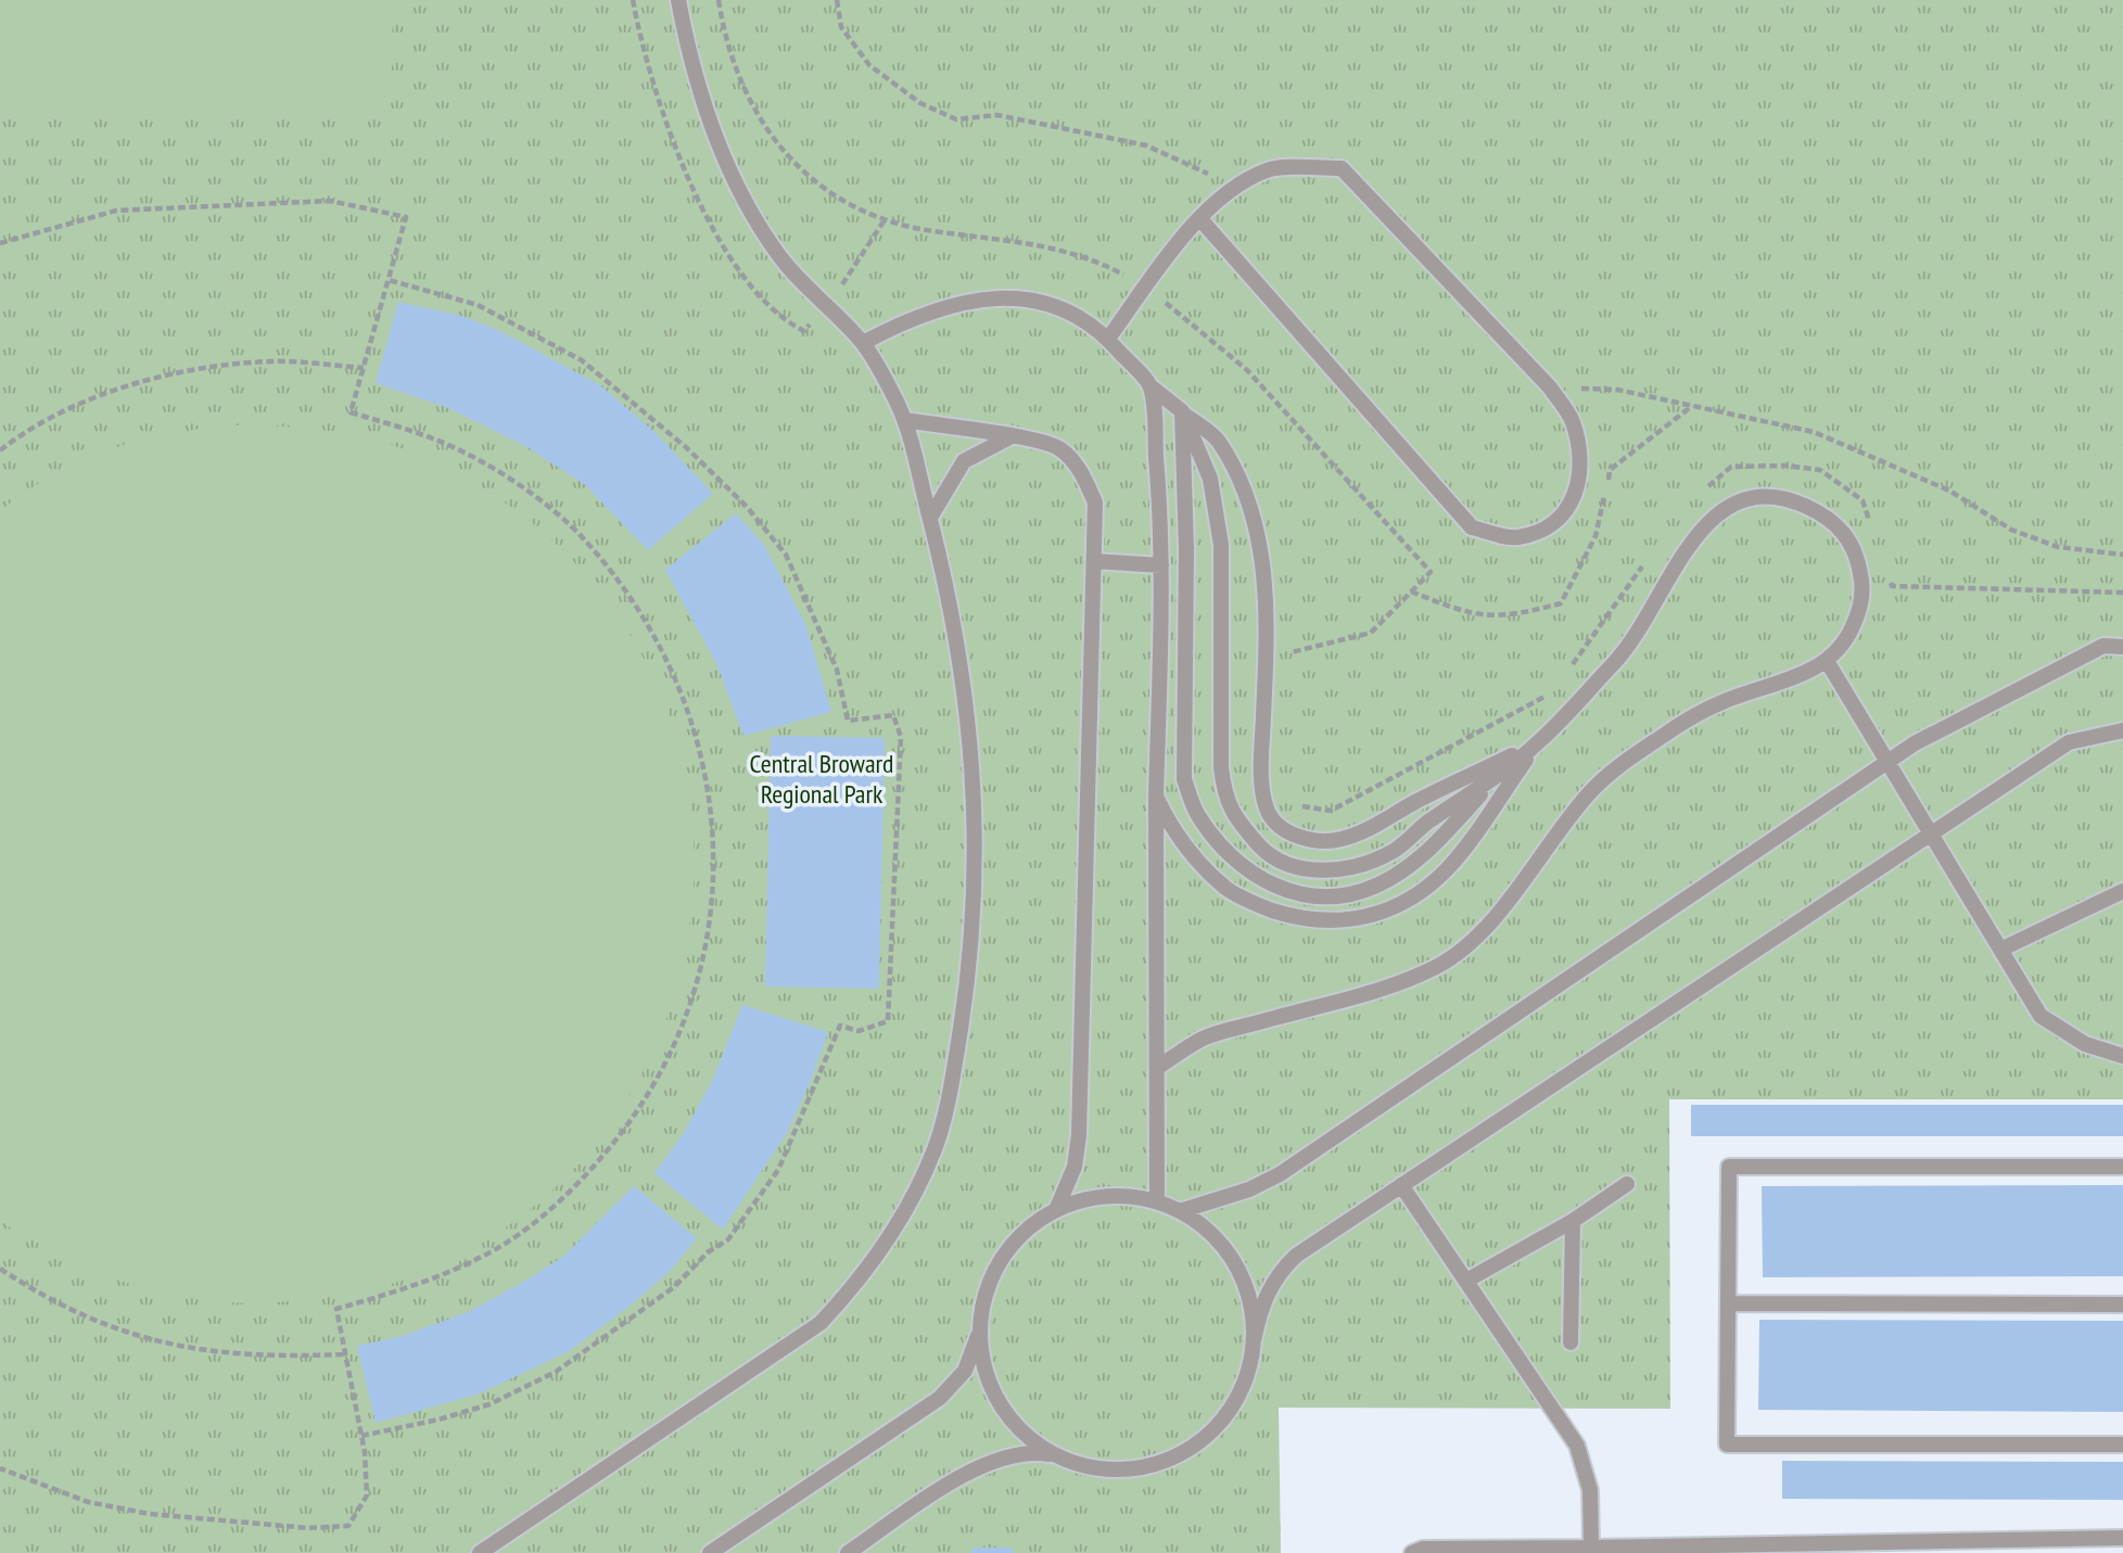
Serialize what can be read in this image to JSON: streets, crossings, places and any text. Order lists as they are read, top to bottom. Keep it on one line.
{"parks":["Central Broward Regional Park"]}
